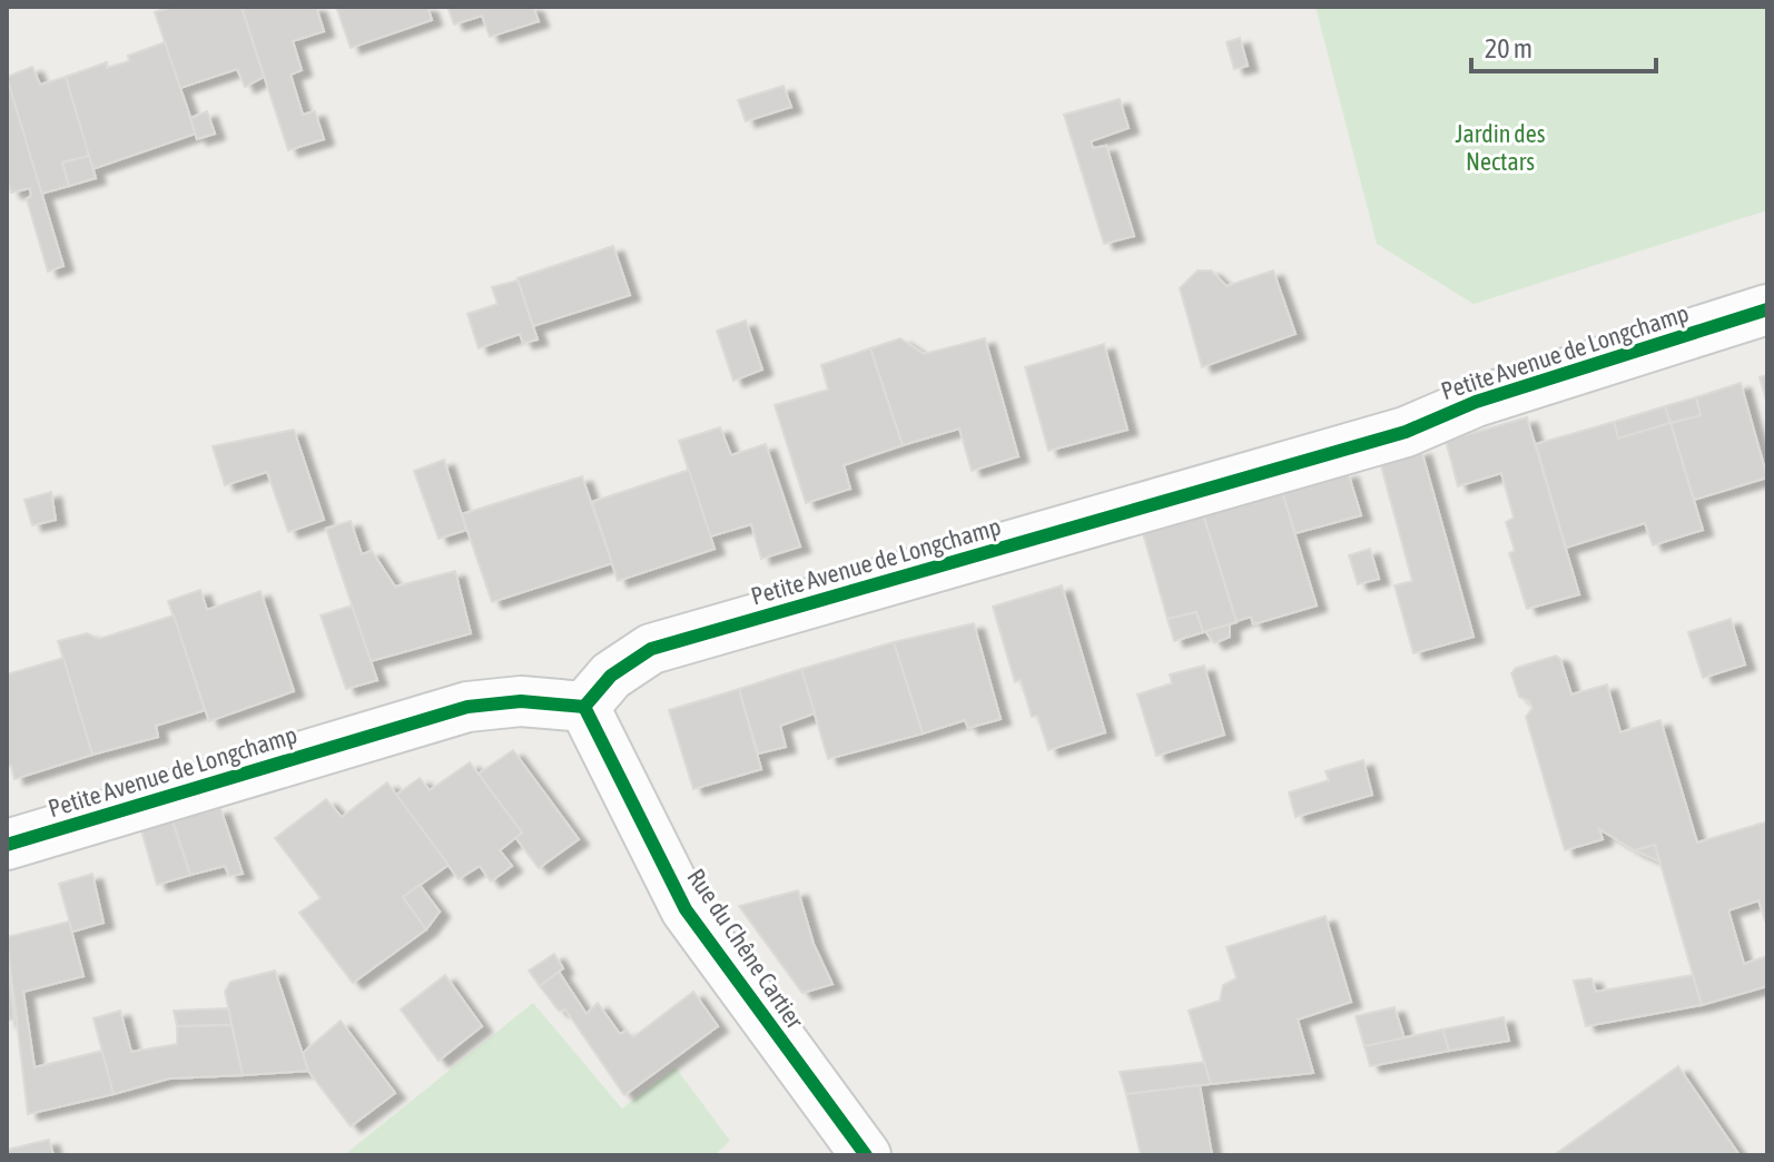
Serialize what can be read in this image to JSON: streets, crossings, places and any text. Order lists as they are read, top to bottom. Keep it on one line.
{"streets":{"street":["Petite Avenue de Longchamp","Rue du Chêne Cartier"]},"crossings":[["Petite Avenue de Longchamp","Rue du Chêne Cartier"]],"parks":["Jardin des Nectars"],"scale_bar":"20 m"}
